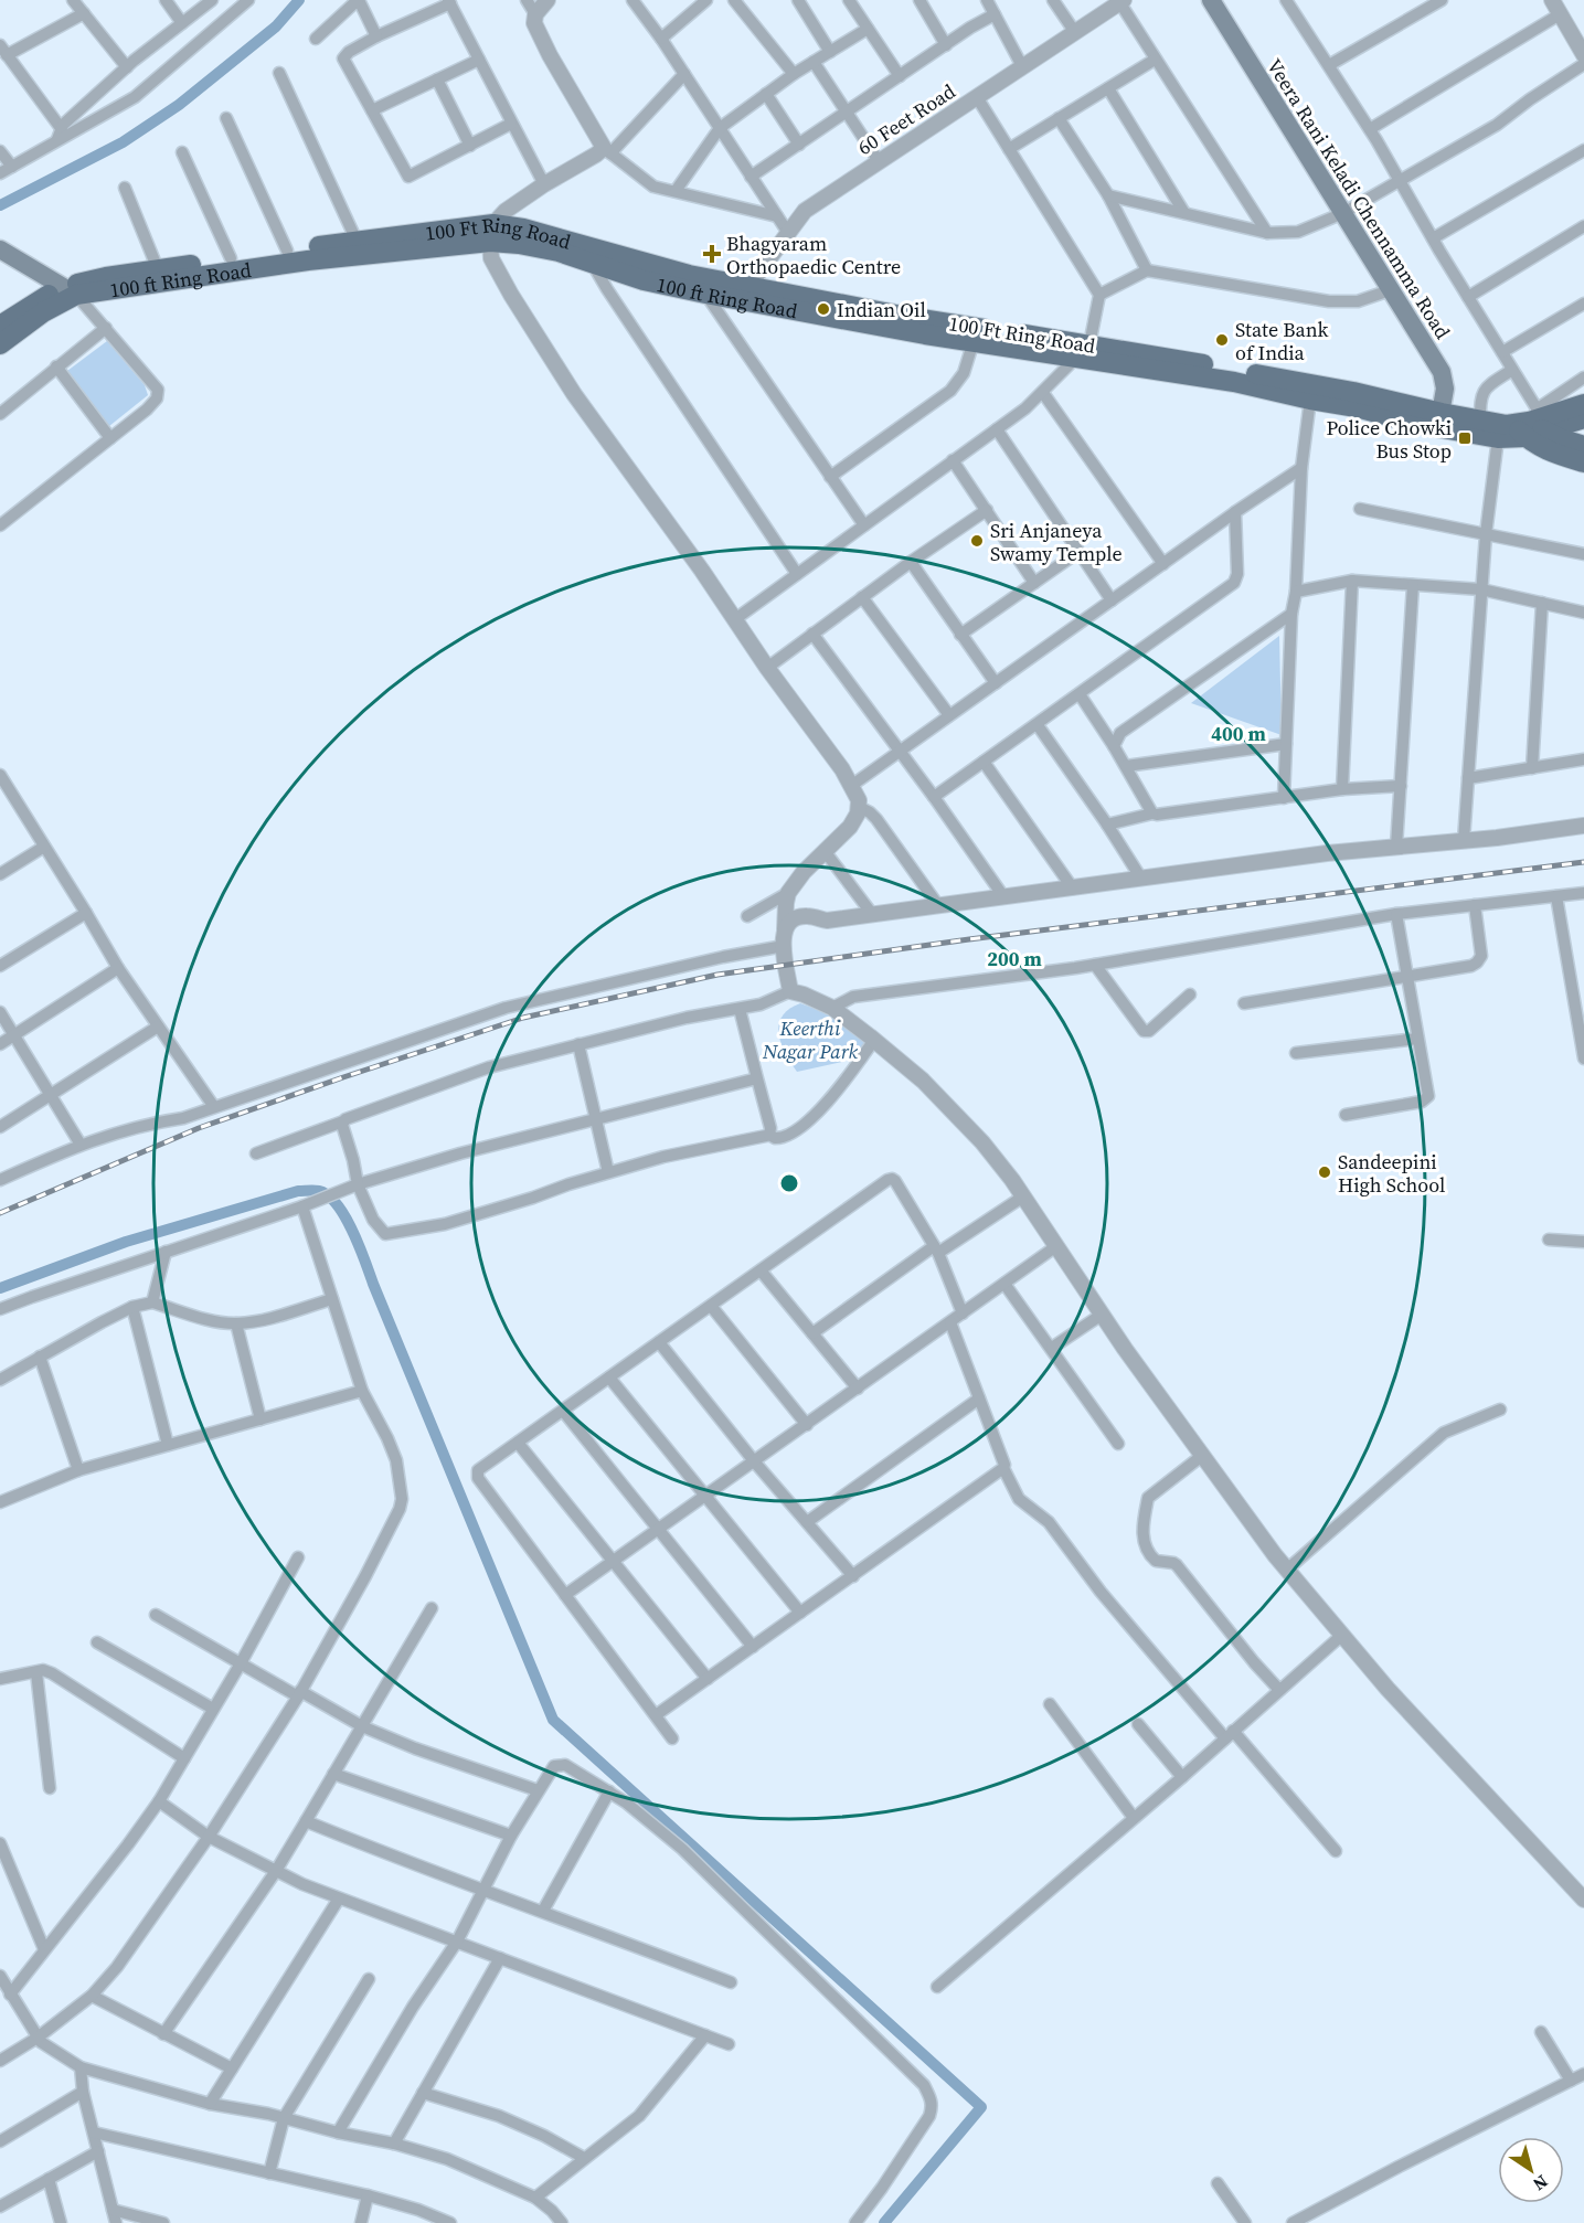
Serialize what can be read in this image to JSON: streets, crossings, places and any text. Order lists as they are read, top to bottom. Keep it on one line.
{"streets":{"main road":["Veera Rani Keladi Chennamma Road","100 Ft Ring Road","100 ft Ring Road"],"street":["60 Feet Road"]},"crossings":[["60 Feet Road","100 Ft Ring Road"],["60 Feet Road","100 ft Ring Road"],["Veera Rani Keladi Chennamma Road","100 Ft Ring Road"],["Veera Rani Keladi Chennamma Road","100 ft Ring Road"],["100 Ft Ring Road","100 ft Ring Road"]],"parks":["Keerthi Nagar Park"],"places":{"health":["Bhagyaram Orthopaedic Centre"],"other":["Indian Oil","State Bank of India","Sri Anjaneya Swamy Temple","Sandeepini High School"],"transit":["Police Chowki Bus Stop"]},"north":"bottom right","rings":["400 m","200 m"]}
